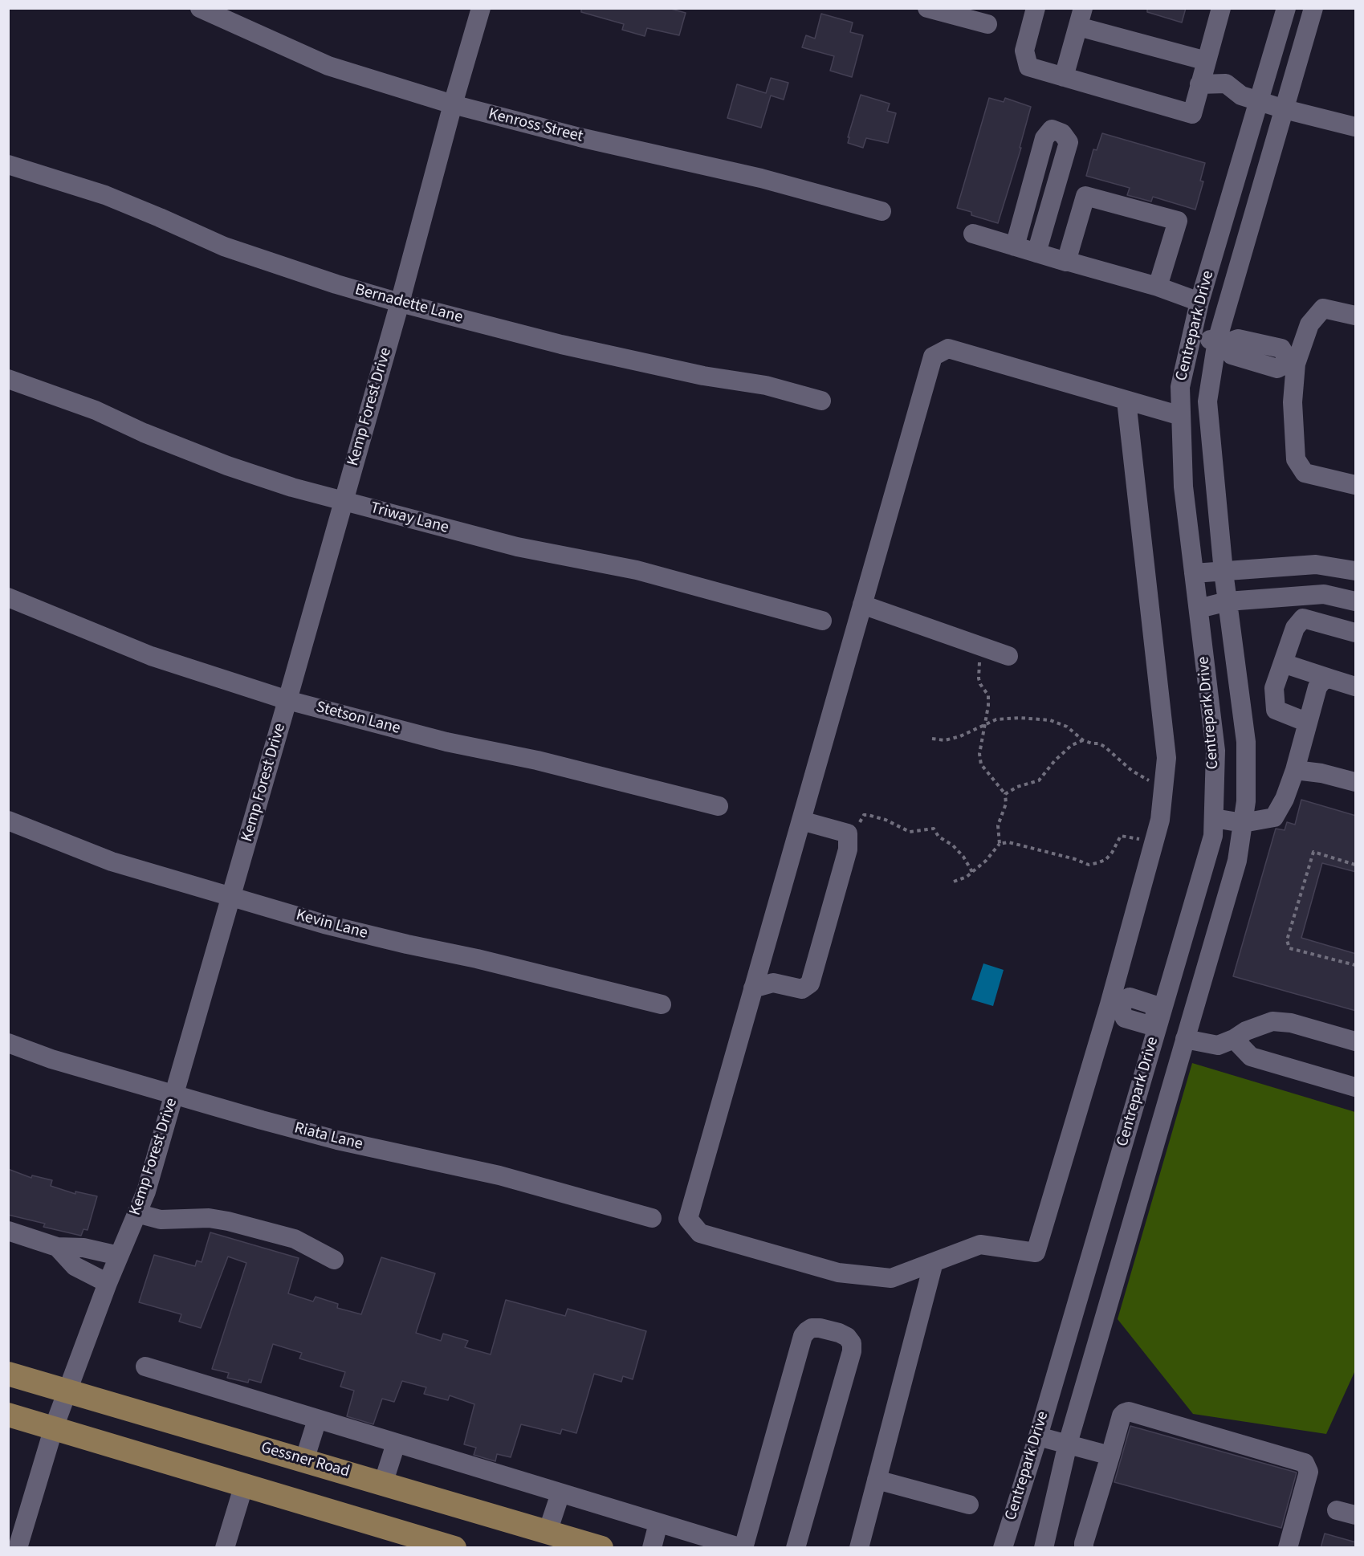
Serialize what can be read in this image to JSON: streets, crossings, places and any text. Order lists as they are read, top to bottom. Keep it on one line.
{"streets":{"main road":["Gessner Road"],"street":["Kenross Street","Bernadette Lane","Centrepark Drive","Kemp Forest Drive","Triway Lane","Stetson Lane","Kevin Lane","Riata Lane"]},"crossings":[["Kenross Street","Kemp Forest Drive"],["Bernadette Lane","Kemp Forest Drive"],["Kemp Forest Drive","Triway Lane"],["Kemp Forest Drive","Stetson Lane"],["Kemp Forest Drive","Kevin Lane"],["Kemp Forest Drive","Riata Lane"],["Kemp Forest Drive","Gessner Road"]]}
